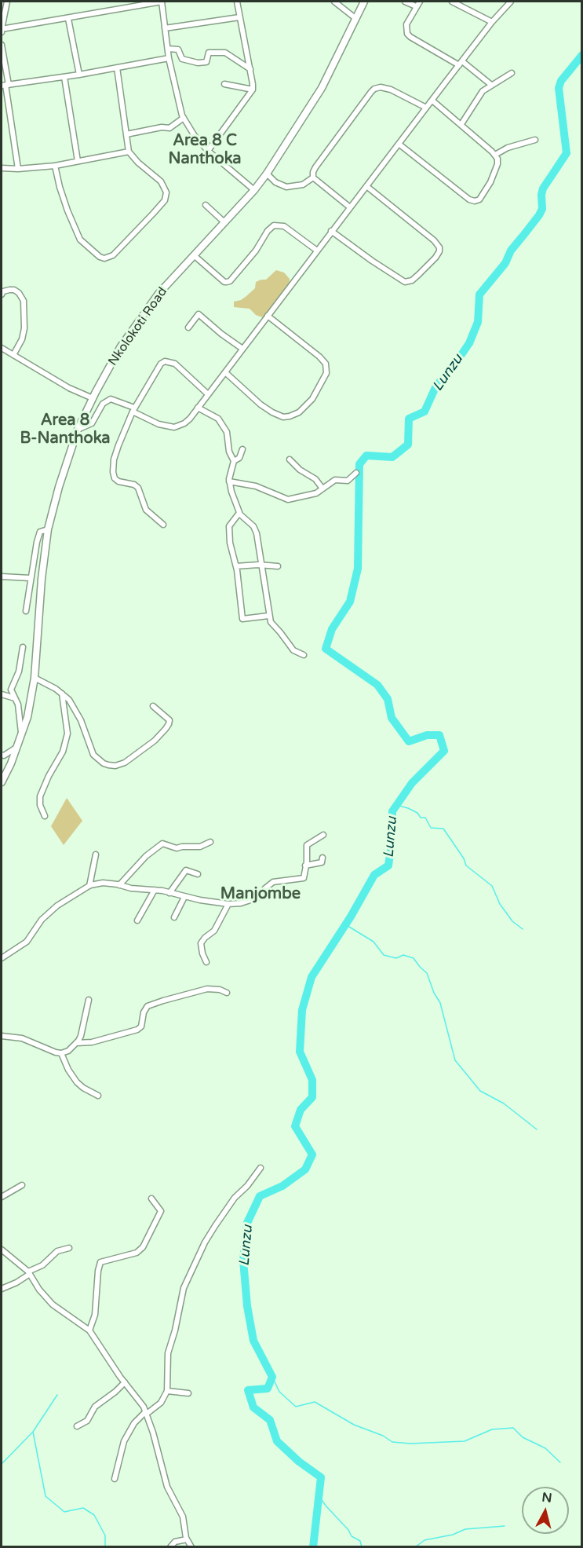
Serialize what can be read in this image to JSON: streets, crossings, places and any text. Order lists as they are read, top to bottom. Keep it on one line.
{"streets":{"main road":["Nkolokoti Road"]},"districts":["Area 8 C Nanthoka","Area 8 B-Nanthoka","Manjombe"],"water":["Lunzu"],"north":"top"}
